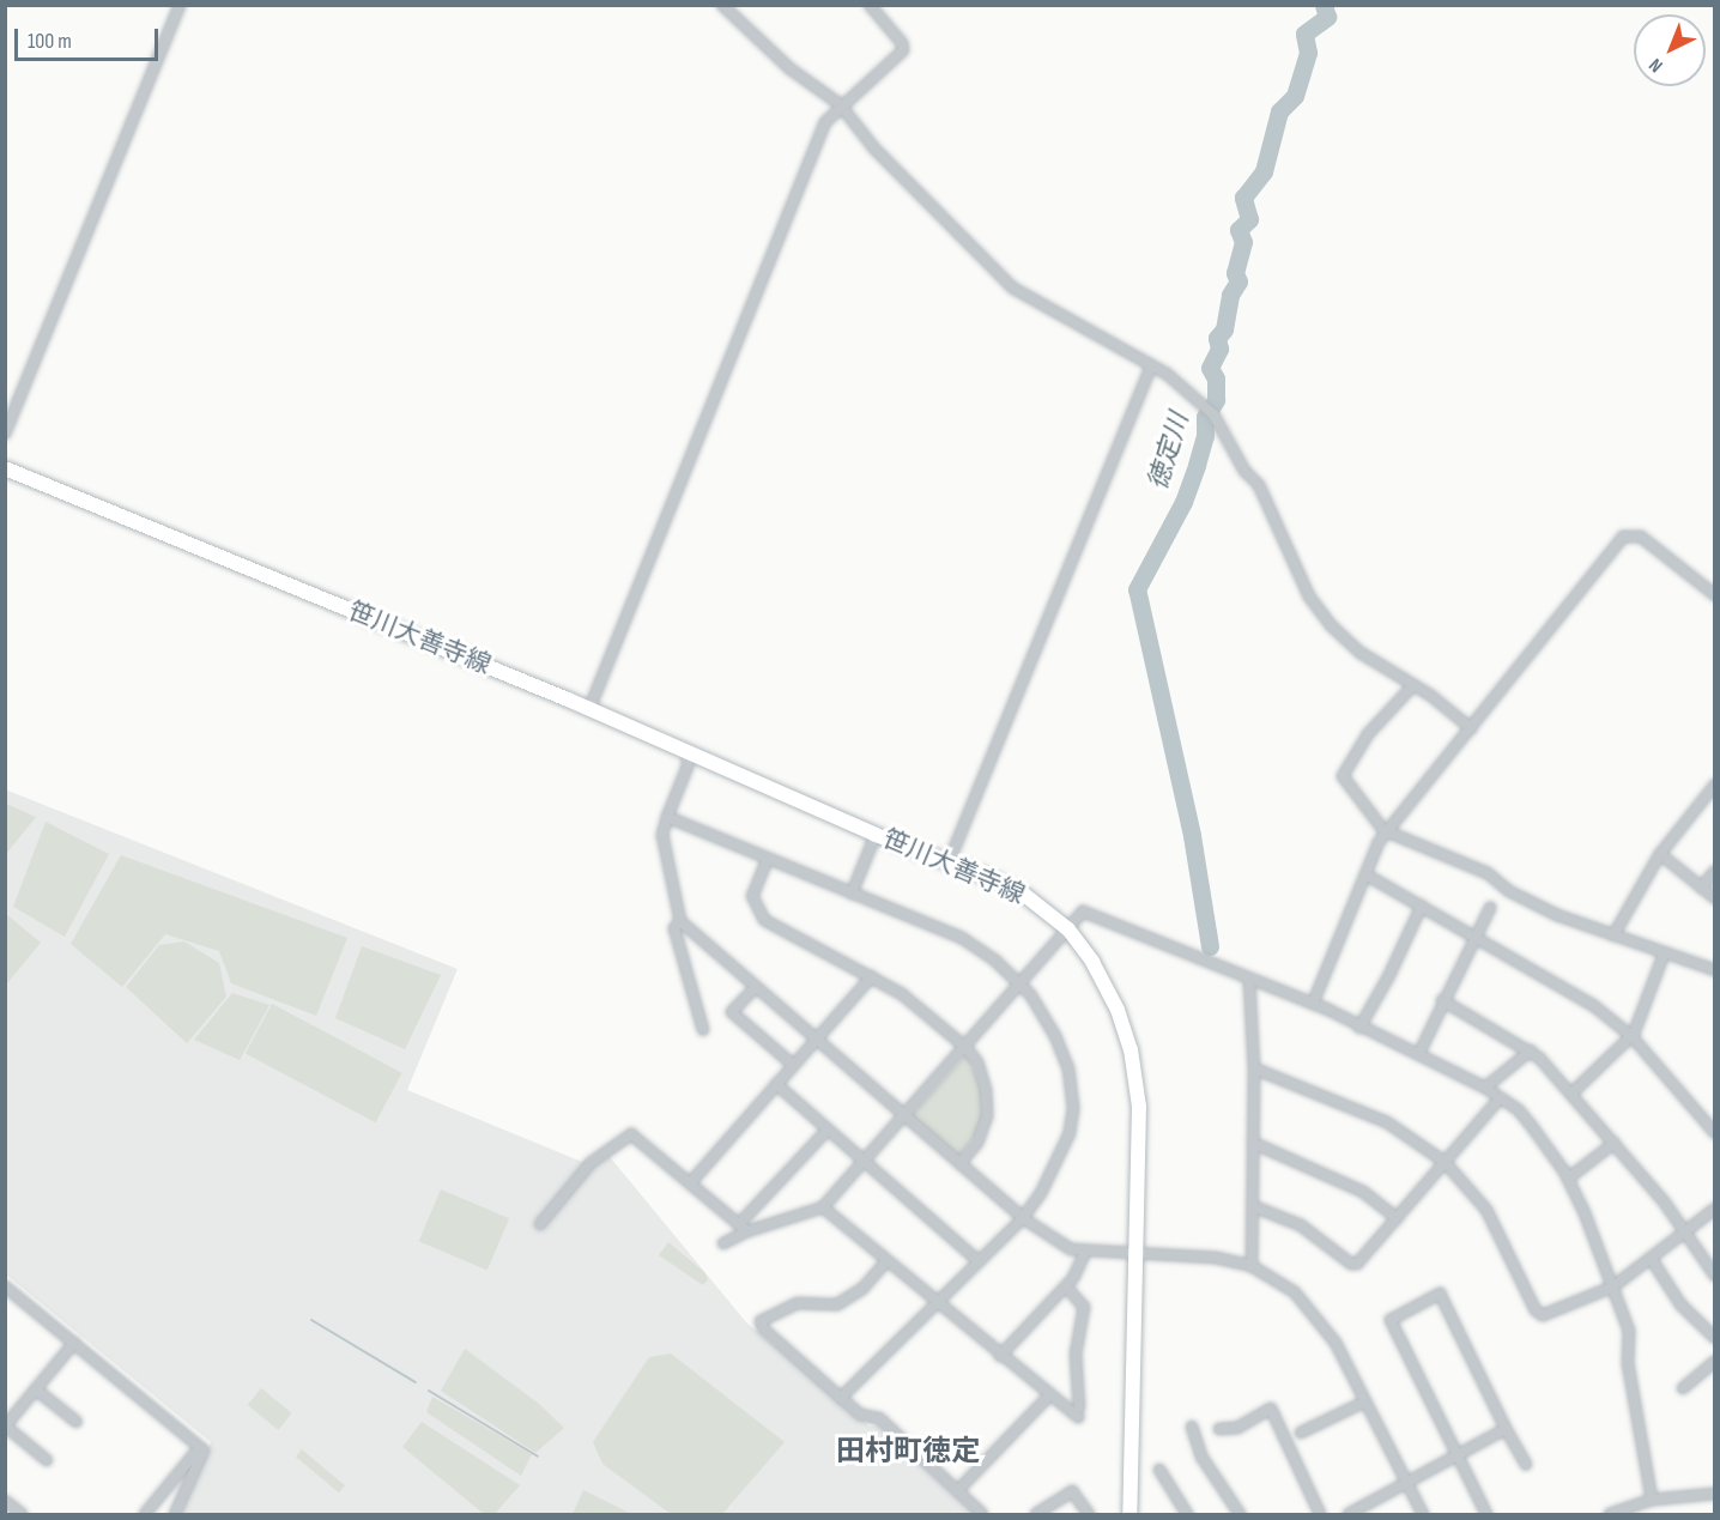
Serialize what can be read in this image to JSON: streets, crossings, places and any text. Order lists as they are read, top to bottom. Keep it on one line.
{"streets":{"street":["笹川大善寺線"]},"districts":["田村町徳定"],"water":["徳定川"],"scale_bar":"100 m","north":"bottom left"}
